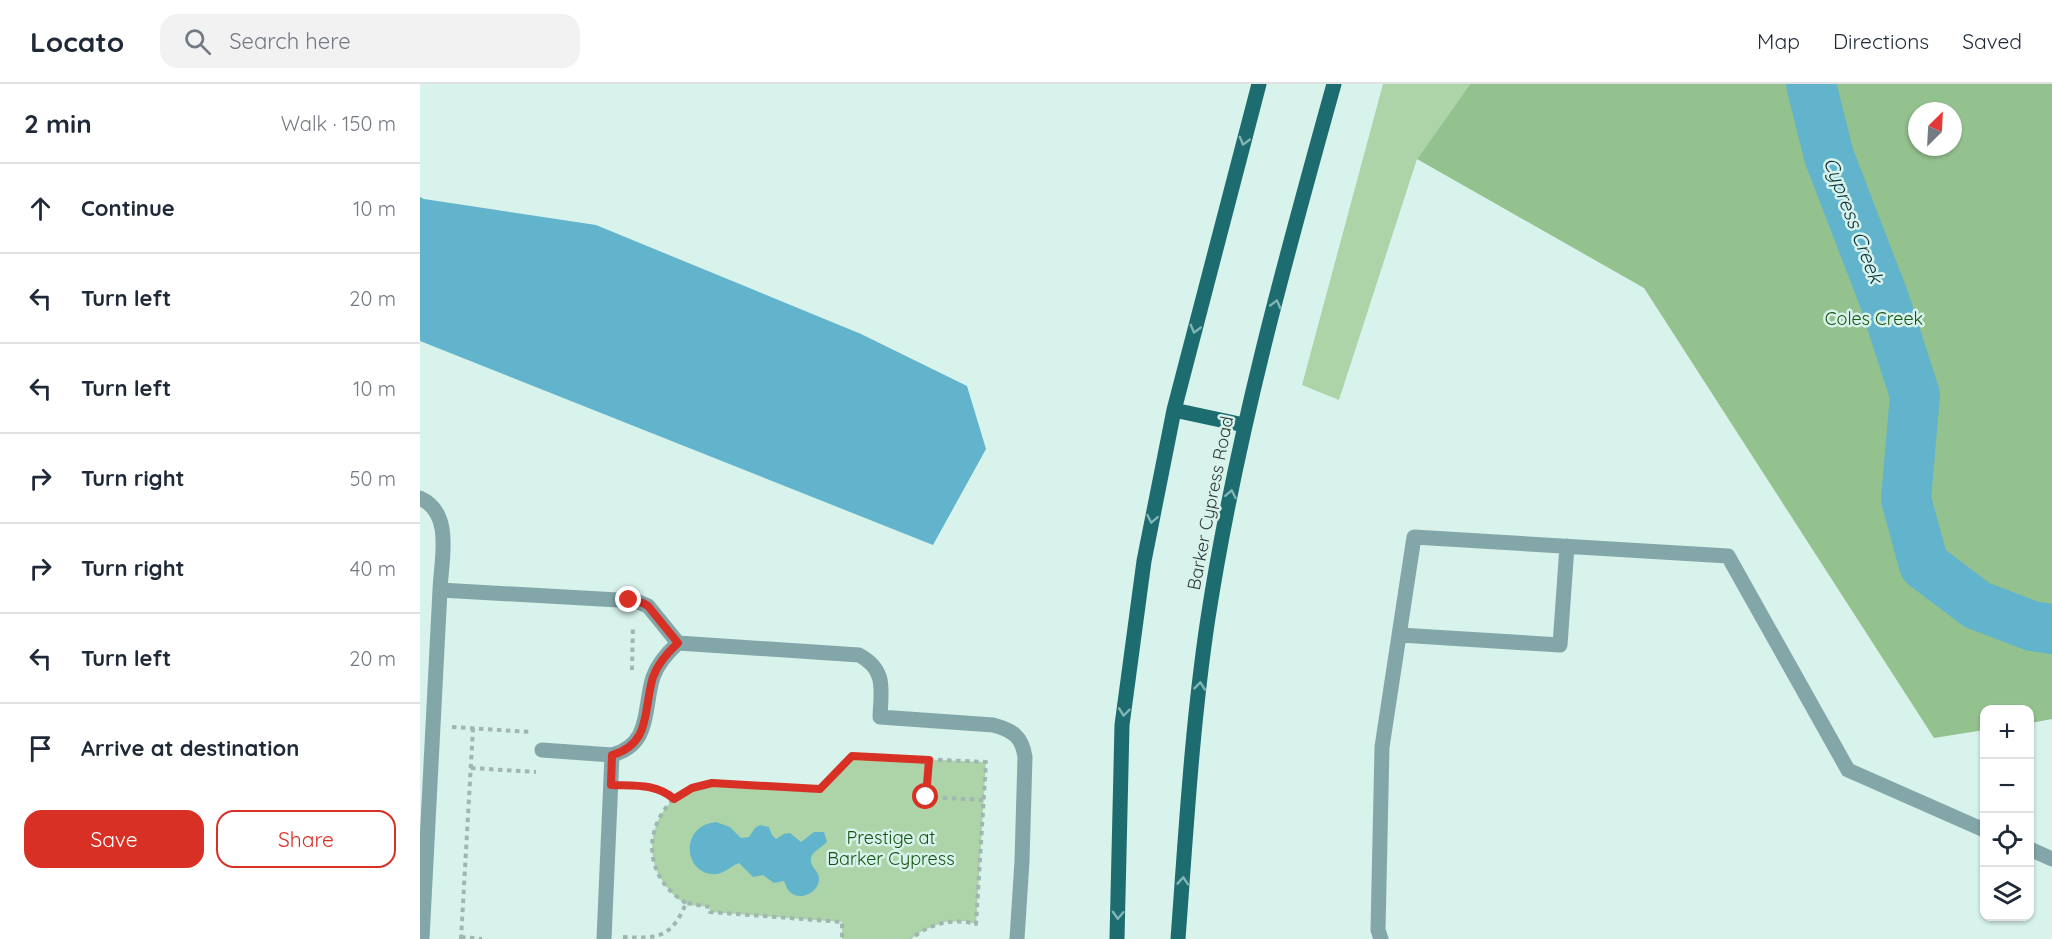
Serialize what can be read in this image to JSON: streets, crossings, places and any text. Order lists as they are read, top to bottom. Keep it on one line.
{"streets":{"main road":["Barker Cypress Road"]},"water":["Cypress Creek"],"parks":["Coles Creek","Prestige at Barker Cypress"],"north":"top right","page":{"header":"Locato","search":"Search here","nav":["Map","Directions","Saved"],"heading":["2 min","Walk · 150 m"],"list":[["Continue","10 m"],["Turn left","20 m"],["Turn left","10 m"],["Turn right","50 m"],["Turn right","40 m"],["Turn left","20 m"],"Arrive at destination"],"map_buttons":["+","−"],"buttons":["Save","Share"]}}
